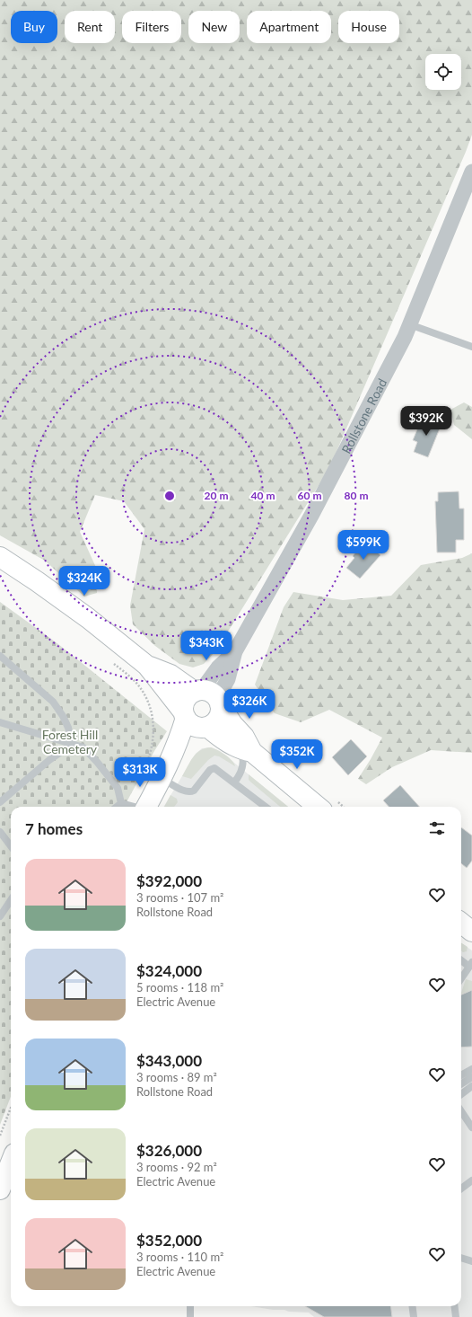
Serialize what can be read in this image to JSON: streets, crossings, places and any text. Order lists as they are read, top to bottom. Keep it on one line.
{"streets":{"street":["Rollstone Road"]},"parks":["Forest Hill Cemetery"],"page":{"chip":["Buy","Rent","Filters","New","Apartment","House"],"price":["$392K","$599K","$324K","$343K","$326K","$352K","$313K"],"heading":"7 homes","list":[{"name":"$392,000","note":"3 rooms · 107 m² · Rollstone Road"},{"name":"$324,000","note":"5 rooms · 118 m² · Electric Avenue"},{"name":"$343,000","note":"3 rooms · 89 m² · Rollstone Road"},{"name":"$326,000","note":"3 rooms · 92 m² · Electric Avenue"},{"name":"$352,000","note":"3 rooms · 110 m² · Electric Avenue"}]},"rings":["20 m","40 m","60 m","80 m"]}
